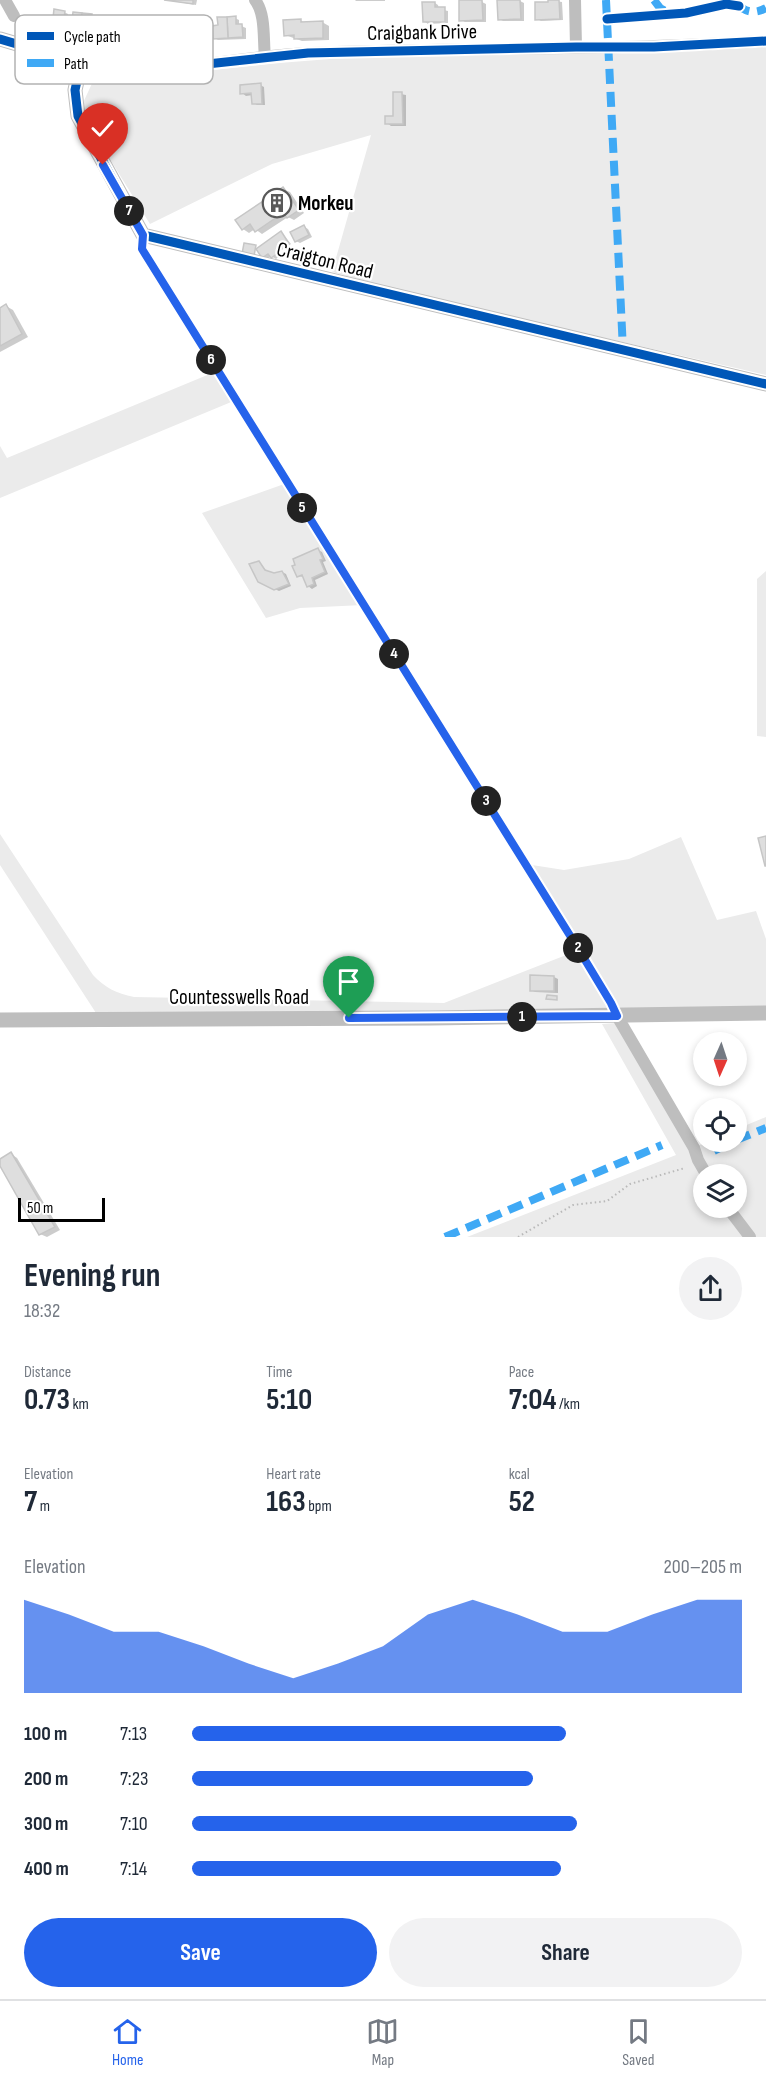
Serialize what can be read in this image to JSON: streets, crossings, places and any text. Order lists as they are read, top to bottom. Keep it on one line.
{"streets":{"street":["Craigbank Drive","Craigton Road","Countesswells Road"]},"places":{"building":["Morkeu"]},"legend":["Cycle path","Path"],"scale_bar":"50 m","north":"bottom","page":{"pins":["7","6","5","4","3","2","1"],"scale":"50 m","heading":["Evening run","18:32"],"stats":[["Distance","0.73 km"],["Time","5:10"],["Pace","7:04 /km"],["Elevation","7 m"],["Heart rate","163 bpm"],["kcal","52"]],"chart":["Elevation","200–205 m"],"list":[{"name":"100 m","note":"7:13"},{"name":"200 m","note":"7:23"},{"name":"300 m","note":"7:10"},{"name":"400 m","note":"7:14"}],"buttons":["Save","Share"],"tabs":["Home","Map","Saved"]}}
